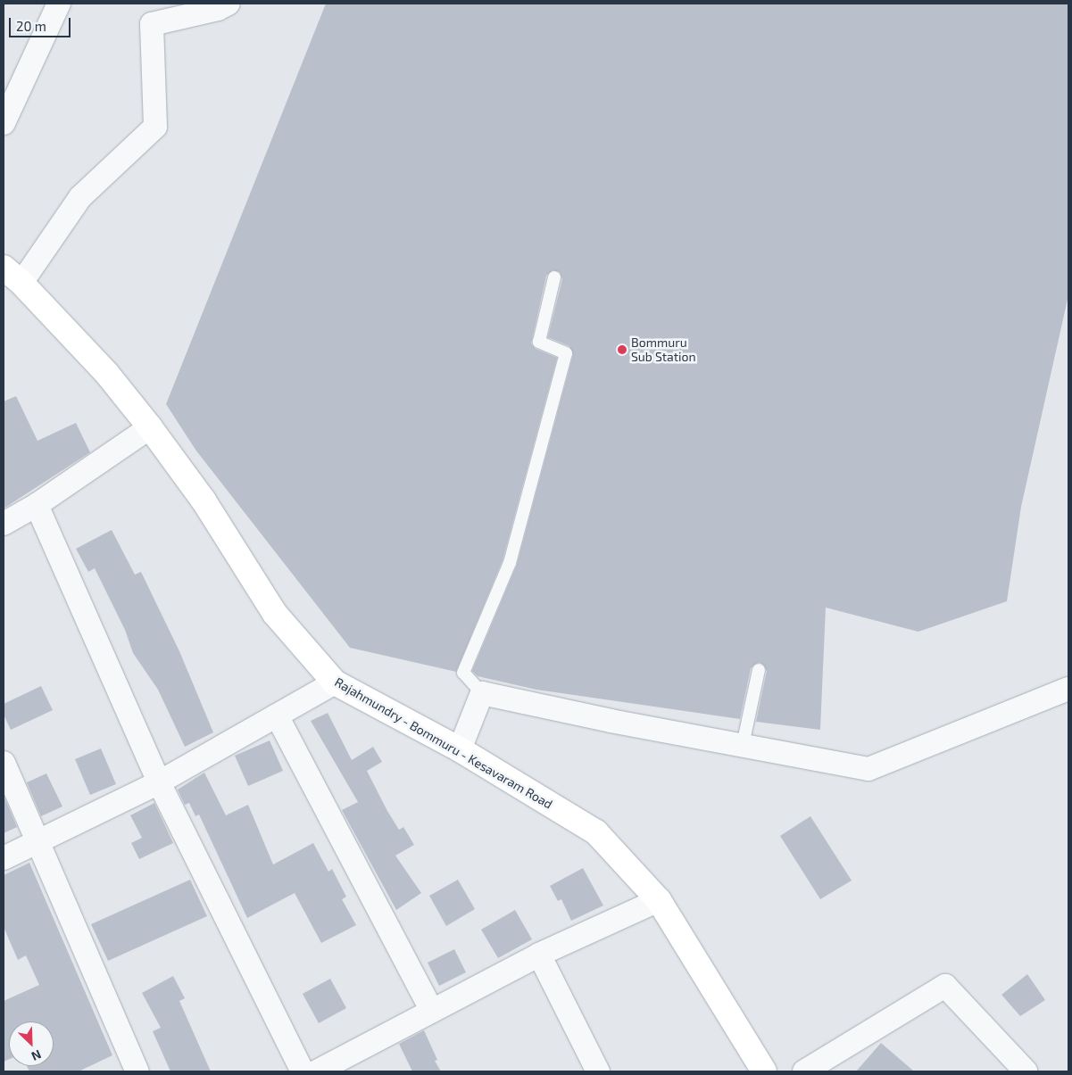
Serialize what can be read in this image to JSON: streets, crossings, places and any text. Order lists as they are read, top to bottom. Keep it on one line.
{"streets":{"main road":["Rajahmundry - Bommuru - Kesavaram Road"]},"places":["Bommuru Sub Station"],"scale_bar":"20 m","north":"bottom right"}
